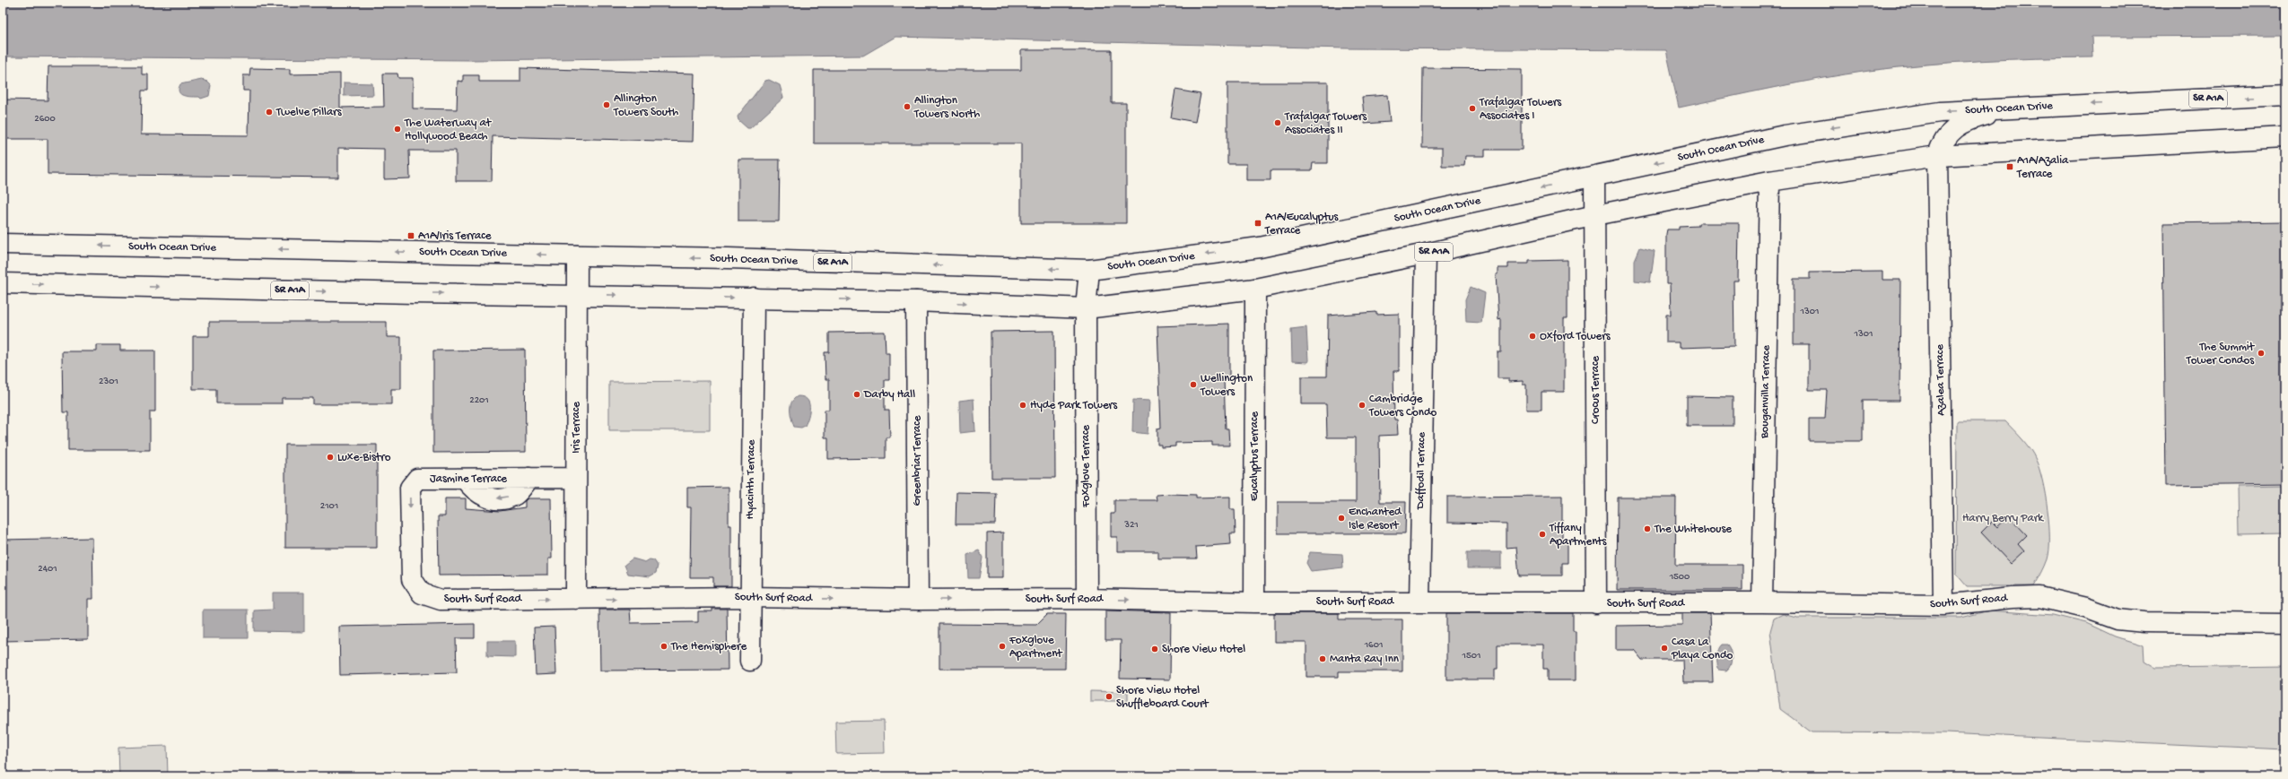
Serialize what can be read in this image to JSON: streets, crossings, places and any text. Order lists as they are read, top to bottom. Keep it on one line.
{"streets":{"street":["SR A1A","South Ocean Drive","Azalea Terrace","Crocus Terrace","Bouganvilla Terrace","Iris Terrace","Eucalyptus Terrace","Greenbriar Terrace","Foxglove Terrace","Daffodil Terrace","Jasmine Terrace","Hyacinth Terrace","South Surf Road"]},"crossings":[["SR A1A","Azalea Terrace"],["SR A1A","Crocus Terrace"],["SR A1A","Bouganvilla Terrace"],["SR A1A","Iris Terrace"],["SR A1A","Eucalyptus Terrace"],["SR A1A","Greenbriar Terrace"],["SR A1A","Foxglove Terrace"],["SR A1A","Daffodil Terrace"],["SR A1A","Hyacinth Terrace"],["South Ocean Drive","Crocus Terrace"],["South Ocean Drive","Iris Terrace"],["South Ocean Drive","Foxglove Terrace"],["Azalea Terrace","South Surf Road"],["Crocus Terrace","South Surf Road"],["Bouganvilla Terrace","South Surf Road"],["Iris Terrace","Jasmine Terrace"],["Iris Terrace","South Surf Road"],["Eucalyptus Terrace","South Surf Road"],["Greenbriar Terrace","South Surf Road"],["Foxglove Terrace","South Surf Road"],["Daffodil Terrace","South Surf Road"],["Jasmine Terrace","South Surf Road"],["Hyacinth Terrace","South Surf Road"]],"one_way":["South Surf Road"],"parks":["Harry Berry Park"],"places":{"other":["Allington Towers South","Allington Towers North","Trafalgar Towers Associates I","Twelve Pillars","Trafalgar Towers Associates II","The Waterway at Hollywood Beach","Oxford Towers","The Summit Tower Condos","Wellington Towers","Darby Hall","Hyde Park Towers","Cambridge Towers Condo","Luxe-Bistro","Enchanted Isle Resort","The Whitehouse","Tiffany Apartments","The Hemisphere","Foxglove Apartment","Casa La Playa Condo","Shore View Hotel","Manta Ray Inn","Shore View Hotel Shuffleboard Court"],"transit":["A1A/Azalia Terrace","A1A/Eucalyptus Terrace","A1A/Iris Terrace"]},"house_numbers":["2600","1301","1301","2301","2201","2101","321","2401","1500","1601","1501"]}
